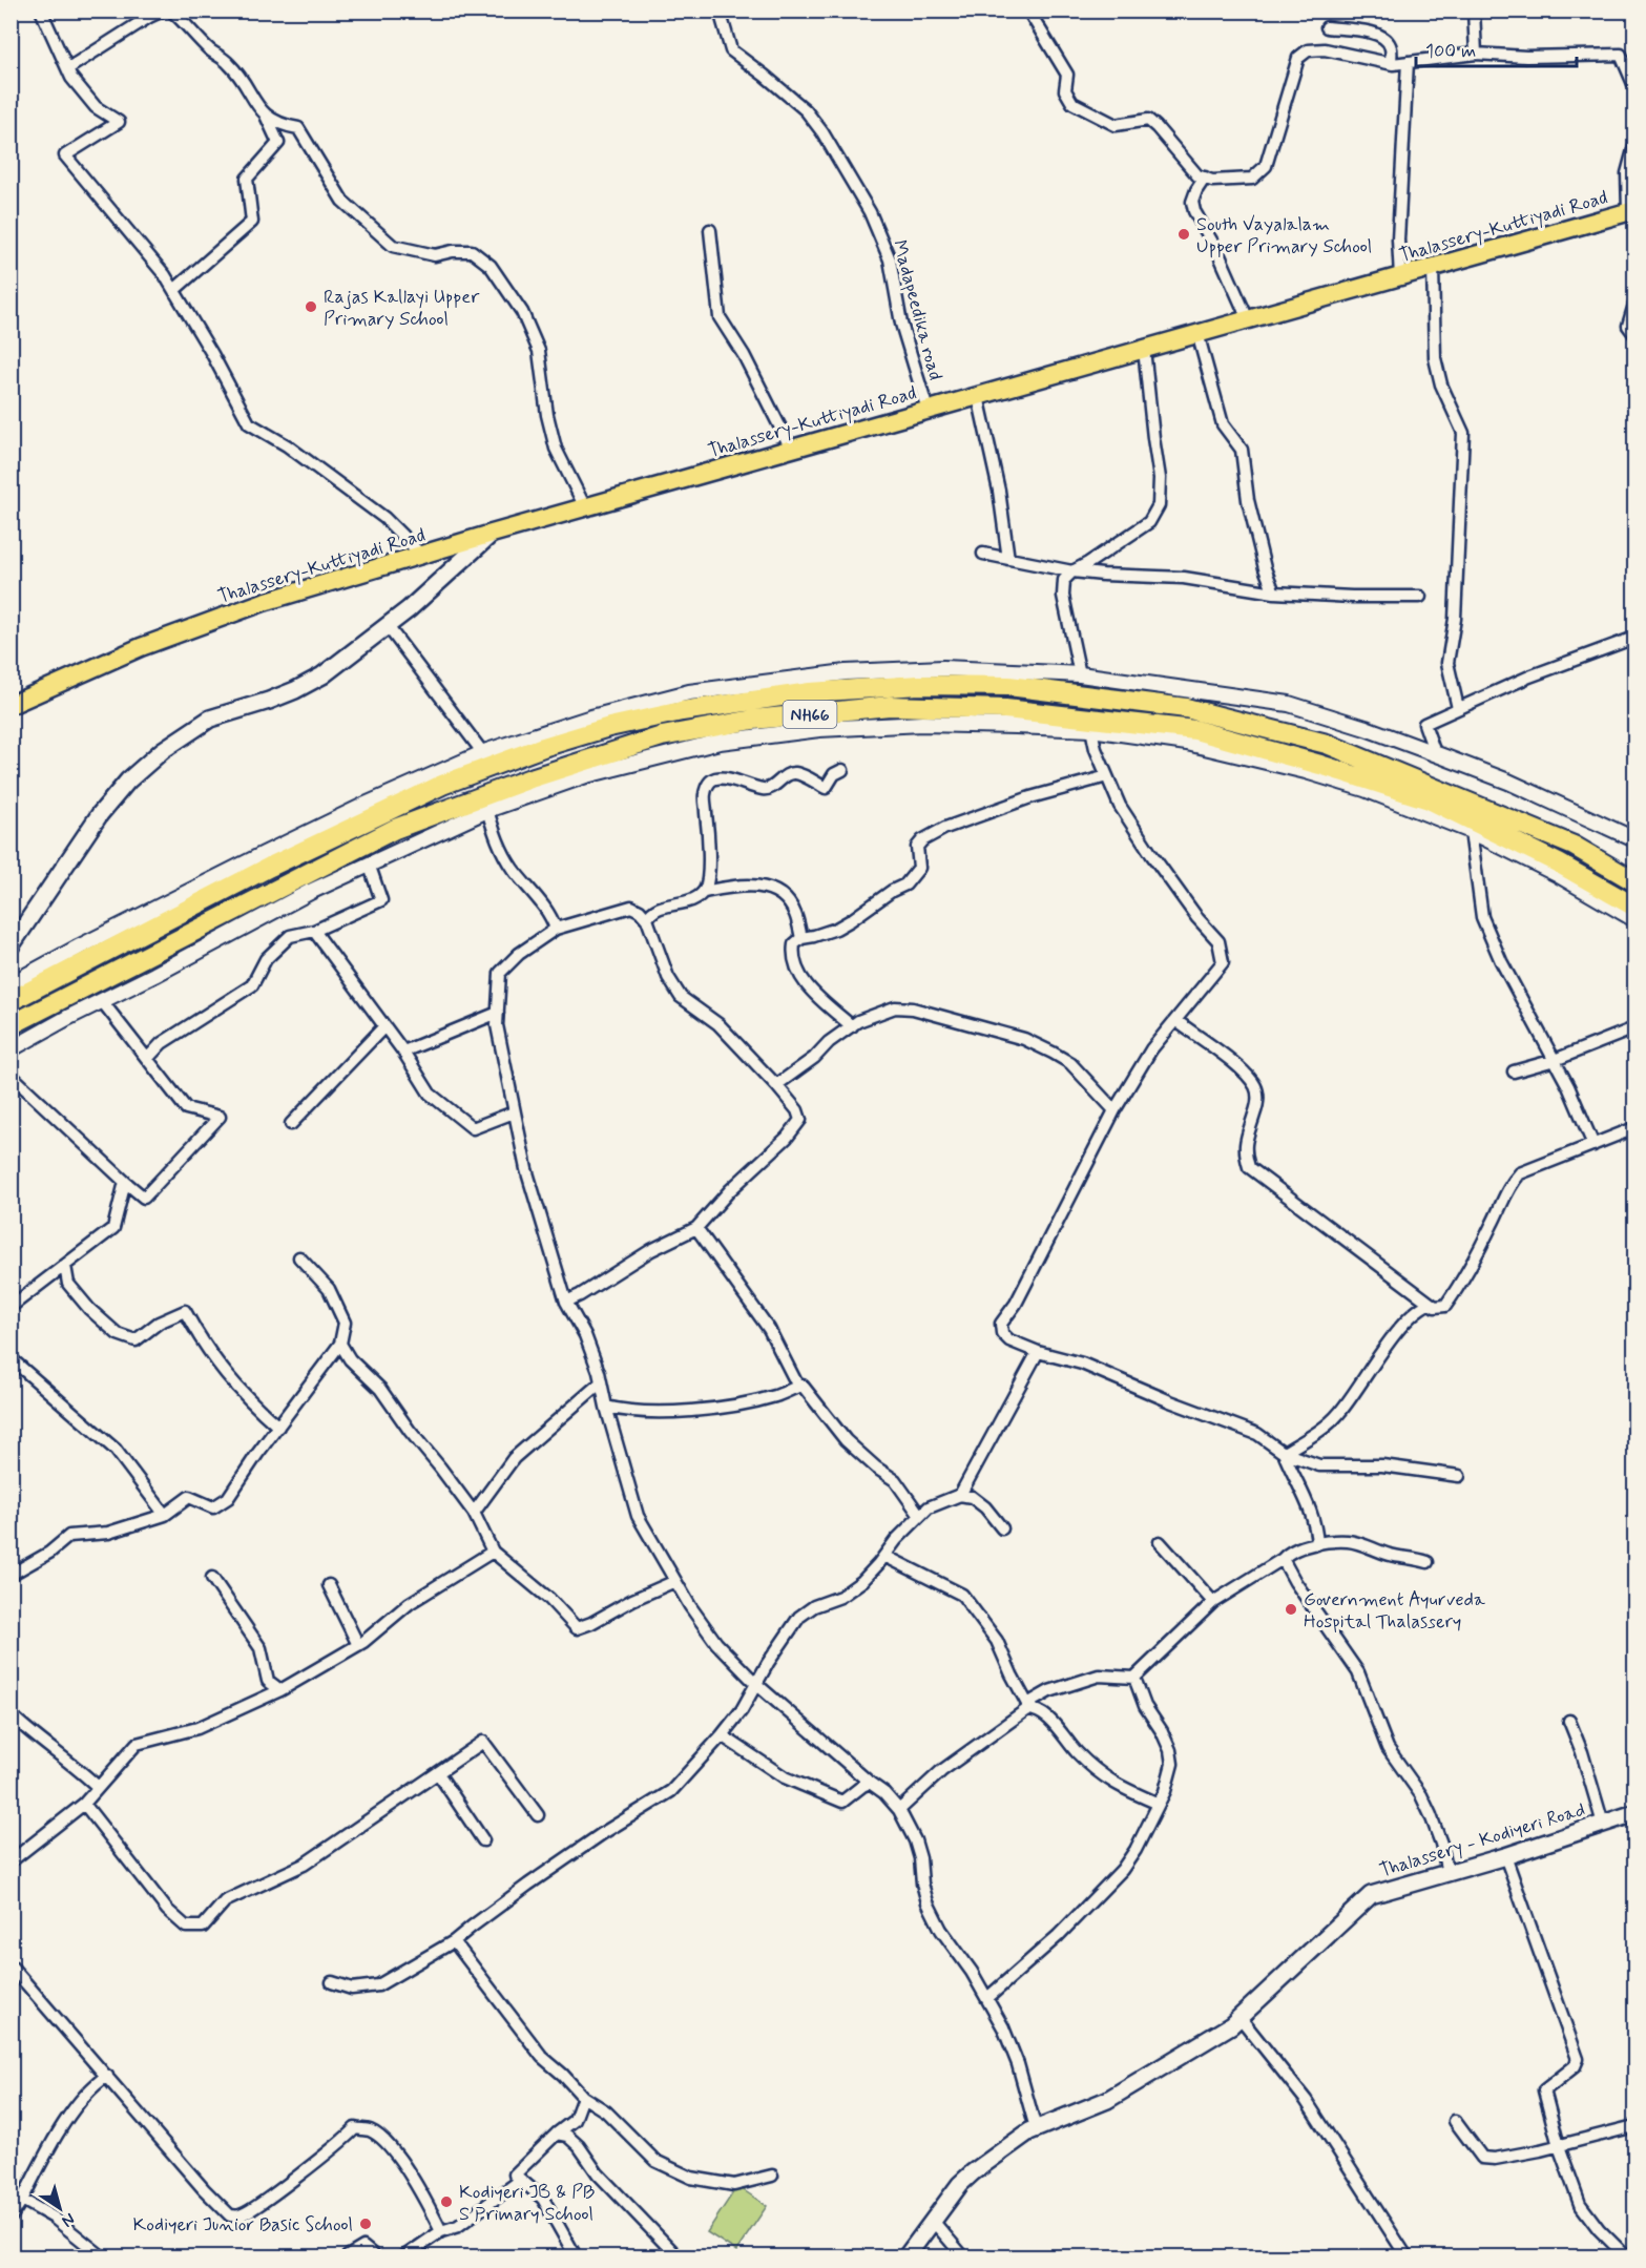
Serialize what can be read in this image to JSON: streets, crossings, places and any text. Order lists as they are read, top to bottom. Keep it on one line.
{"streets":{"highway":["NH66"],"main road":["Thalassery-Kuttiyadi Road","Thalassery - Kodiyeri Road"],"street":["Madapeedika road"]},"crossings":[["Thalassery-Kuttiyadi Road","Madapeedika road"]],"places":["South Vayalalam Upper Primary School","Rajas Kallayi Upper Primary School","Government Ayurveda Hospital Thalassery","Kodiyeri JB & PB S Primary School","Kodiyeri Junior Basic School"],"scale_bar":"100 m","north":"bottom right"}
